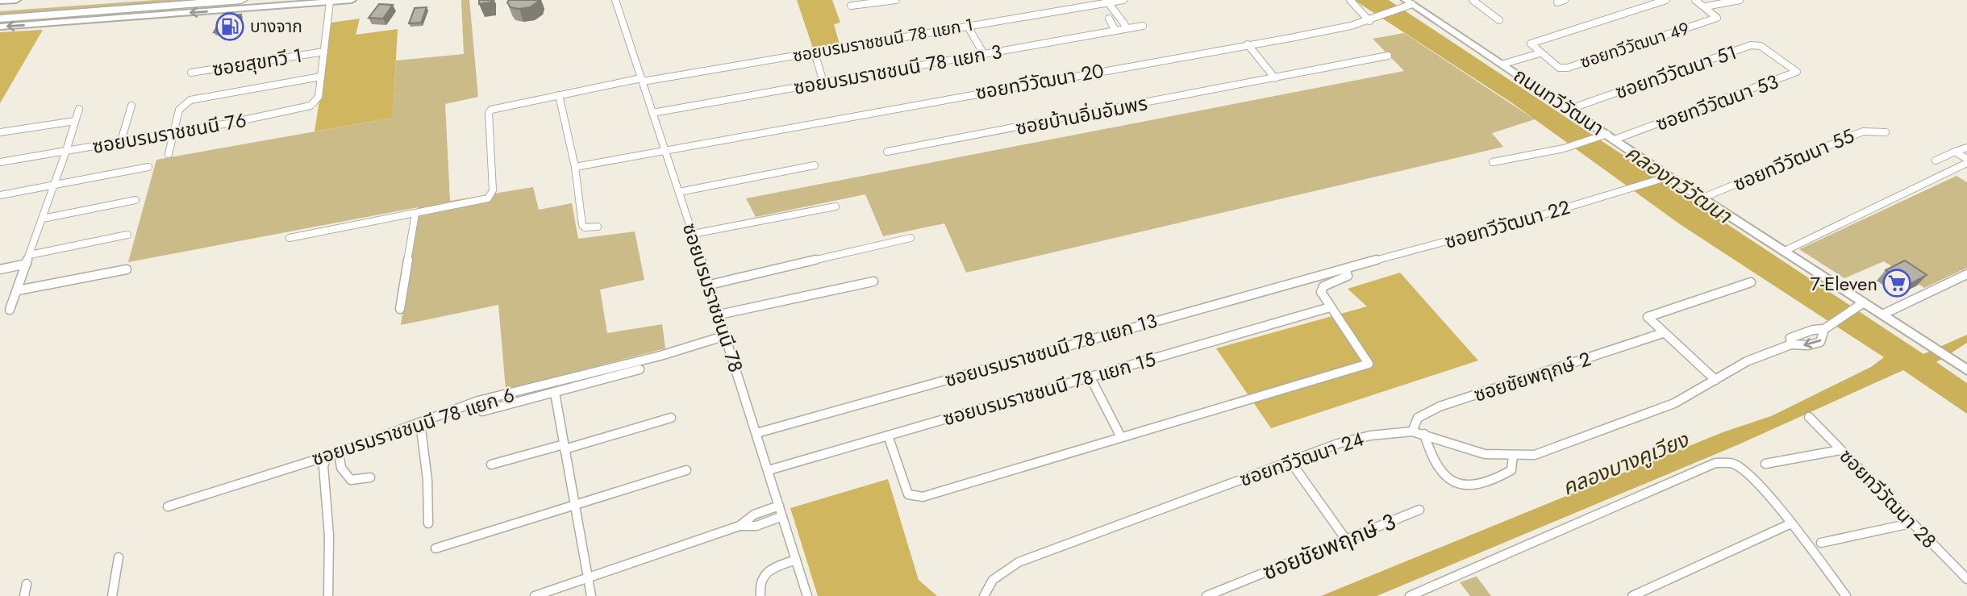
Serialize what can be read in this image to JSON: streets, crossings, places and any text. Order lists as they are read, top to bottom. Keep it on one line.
{"streets":{"main road":["ถนนทวีวัฒนา"],"street":["ซอยบรมราชชนนี 78 แยก 1","ซอยทวีวัฒนา 49","ซอยสุขทวี 1","ซอยบรมราชชนนี 78 แยก 3","ซอยทวีวัฒนา 51","ซอยทวีวัฒนา 20","ซอยทวีวัฒนา 53","ซอยบ้านอิ่มอัมพร","ซอยบรมราชชนนี 76","ซอยทวีวัฒนา 55","ซอยทวีวัฒนา 22","ซอยบรมราชชนนี 78","ซอยบรมราชชนนี 78 แยก 13","ซอยชัยพฤกษ์ 2","ซอยบรมราชชนนี 78 แยก 15","ซอยบรมราชชนนี 78 แยก 6","ซอยทวีวัฒนา 24","ซอยทวีวัฒนา 28","ซอยชัยพฤกษ์ 3"]},"crossings":[["ซอยบรมราชชนนี 78 แยก 1","ซอยบรมราชชนนี 78"],["ซอยสุขทวี 1","ซอยบรมราชชนนี 76"],["ซอยบรมราชชนนี 78 แยก 3","ซอยบรมราชชนนี 78"],["ซอยทวีวัฒนา 51","ถนนทวีวัฒนา"],["ซอยทวีวัฒนา 51","ซอยทวีวัฒนา 53"],["ซอยทวีวัฒนา 20","ถนนทวีวัฒนา"],["ซอยทวีวัฒนา 20","ซอยบรมราชชนนี 78"],["ถนนทวีวัฒนา","ซอยทวีวัฒนา 53"],["ถนนทวีวัฒนา","ซอยทวีวัฒนา 55"],["ถนนทวีวัฒนา","ซอยทวีวัฒนา 22"],["ถนนทวีวัฒนา","ซอยทวีวัฒนา 24"],["ซอยทวีวัฒนา 22","ซอยบรมราชชนนี 78 แยก 13"],["ซอยบรมราชชนนี 78","ซอยบรมราชชนนี 78 แยก 13"],["ซอยบรมราชชนนี 78","ซอยบรมราชชนนี 78 แยก 15"],["ซอยบรมราชชนนี 78","ซอยบรมราชชนนี 78 แยก 6"],["ซอยชัยพฤกษ์ 2","ซอยทวีวัฒนา 24"]],"water":["คลองทวีวัฒนา","คลองบางคูเวียง"],"places":{"fuel station":["บางจาก"],"supermarket":["7-Eleven"]}}
